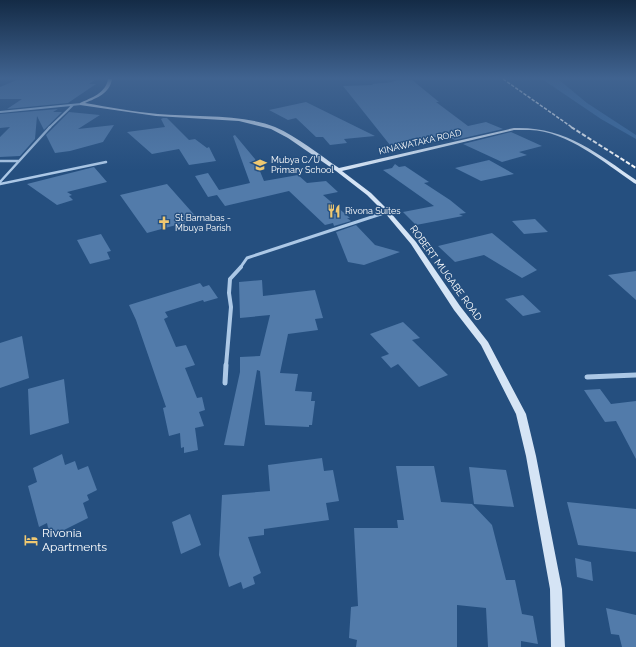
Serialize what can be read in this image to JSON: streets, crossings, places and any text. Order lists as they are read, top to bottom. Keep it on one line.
{"streets":{"street":["KINAWATAKA ROAD","ROBERT MUGABE ROAD"]},"crossings":[["KINAWATAKA ROAD","ROBERT MUGABE ROAD"]],"places":{"school or university":["Mubya C/U Primary School"],"restaurant":["Rivona Suites"],"church":["St Barnabas - Mbuya Parish"],"hotel":["Rivonia Apartments"]}}
